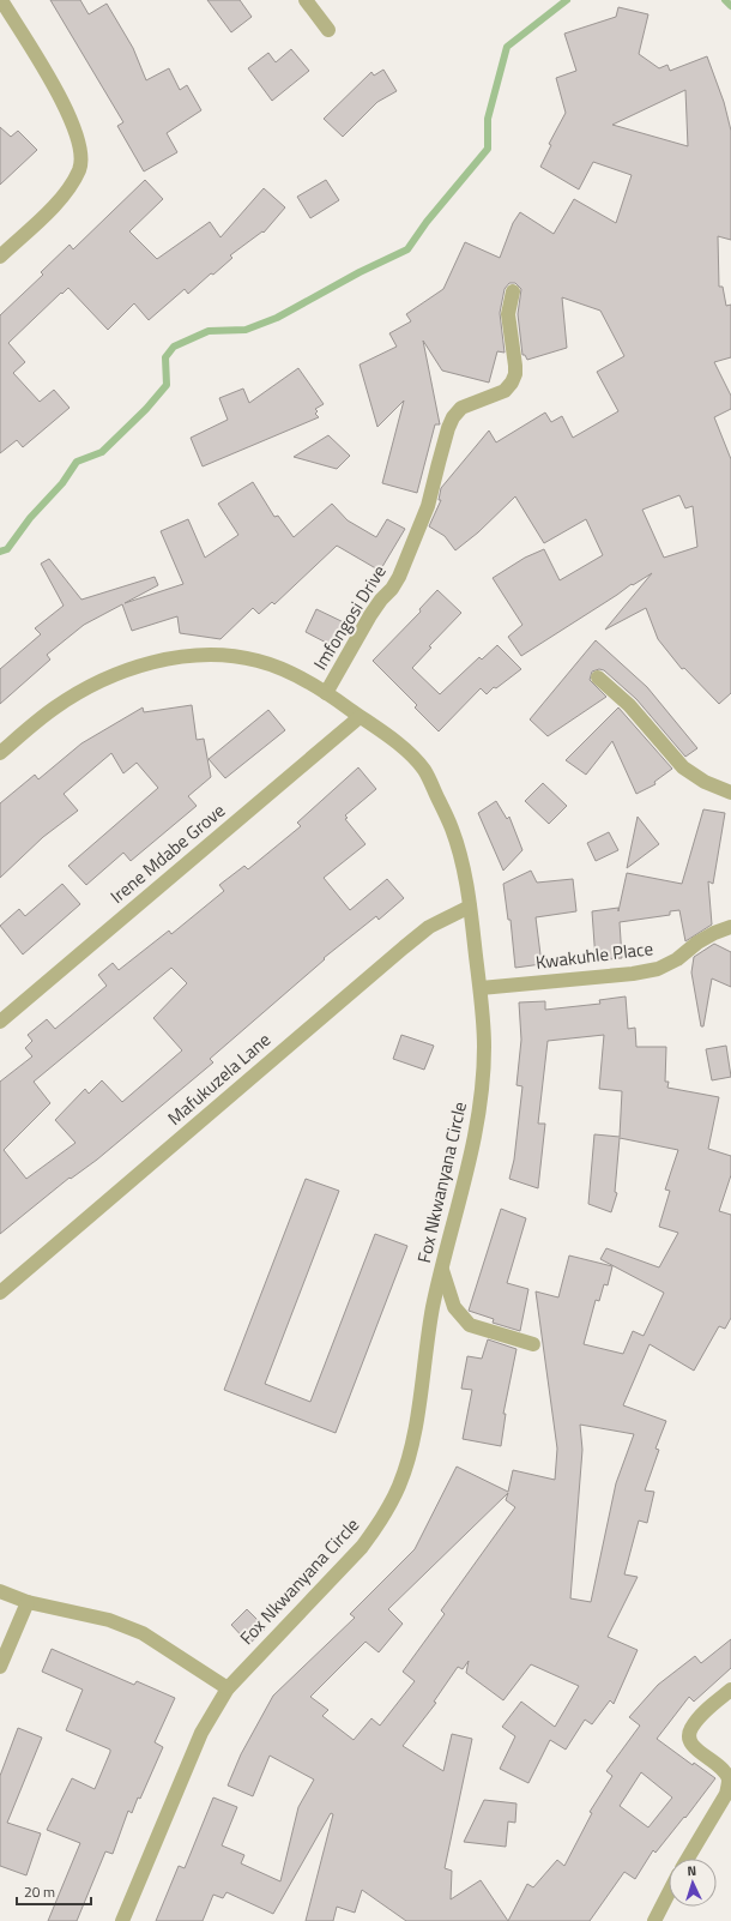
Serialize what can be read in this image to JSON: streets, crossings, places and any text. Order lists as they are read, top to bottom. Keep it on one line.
{"streets":{"street":["Imfongosi Drive","Irene Mdabe Grove","Kwakuhle Place","Mafukuzela Lane","Fox Nkwanyana Circle"]},"crossings":[["Imfongosi Drive","Fox Nkwanyana Circle"],["Irene Mdabe Grove","Fox Nkwanyana Circle"],["Kwakuhle Place","Fox Nkwanyana Circle"],["Mafukuzela Lane","Fox Nkwanyana Circle"]],"scale_bar":"20 m","north":"top"}
